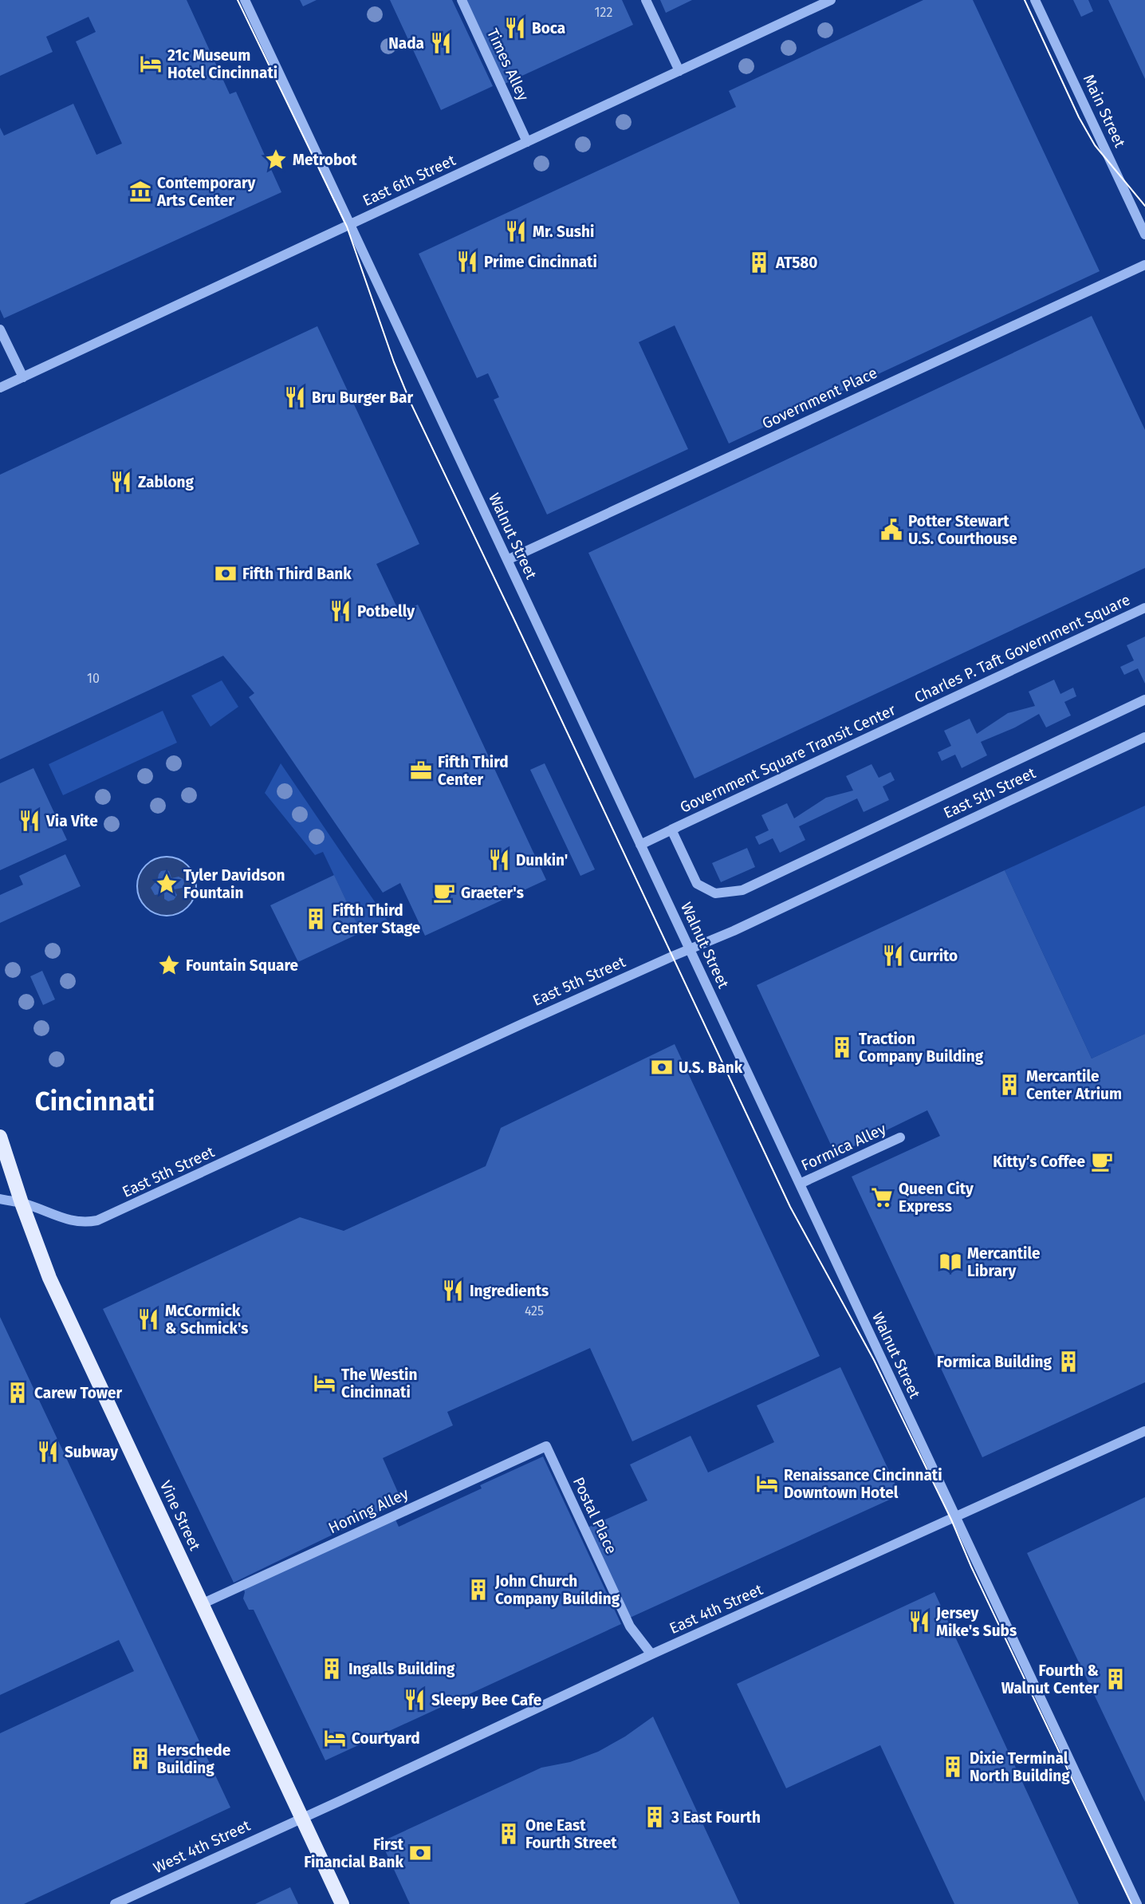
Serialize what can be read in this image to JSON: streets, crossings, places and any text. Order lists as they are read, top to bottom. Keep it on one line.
{"streets":{"main road":["Vine Street"],"street":["Times Alley","Main Street","East 6th Street","Government Place","Walnut Street","Charles P. Taft Government Square","Government Square Transit Center","East 5th Street","Formica Alley","Honing Alley","Postal Place","East 4th Street","West 4th Street"]},"crossings":[["Times Alley","East 6th Street"],["East 6th Street","Walnut Street"],["Government Place","Walnut Street"],["Walnut Street","Charles P. Taft Government Square"],["Walnut Street","East 5th Street"],["Walnut Street","Formica Alley"],["Walnut Street","East 4th Street"],["Charles P. Taft Government Square","Government Square Transit Center"],["East 5th Street","Vine Street"],["Honing Alley","Vine Street"],["Honing Alley","Postal Place"],["Vine Street","East 4th Street"],["Vine Street","West 4th Street"],["Postal Place","East 4th Street"],["East 4th Street","West 4th Street"]],"districts":["Cincinnati"],"places":{"restaurant":["Boca","Nada","Mr. Sushi","Prime Cincinnati","Bru Burger Bar","Zablong","Potbelly","Via Vite","Dunkin'","Currito","Ingredients","McCormick & Schmick's","Subway","Jersey Mike's Subs","Sleepy Bee Cafe"],"hotel":["21c Museum Hotel Cincinnati","The Westin Cincinnati","Renaissance Cincinnati Downtown Hotel","Courtyard"],"place":["Metrobot","Tyler Davidson Fountain","Fountain Square"],"museum":["Contemporary Arts Center"],"building":["AT580","Fifth Third Center Stage","Traction Company Building","Mercantile Center Atrium","Formica Building","Carew Tower","John Church Company Building","Ingalls Building","Fourth & Walnut Center","Herschede Building","Dixie Terminal North Building","3 East Fourth","One East Fourth Street"],"public building":["Potter Stewart U.S. Courthouse"],"bank":["Fifth Third Bank","U.S. Bank","First Financial Bank"],"office":["Fifth Third Center"],"cafe":["Graeter's","Kitty’s Coffee"],"supermarket":["Queen City Express"],"library":["Mercantile Library"]},"house_numbers":["122","10","425"]}
